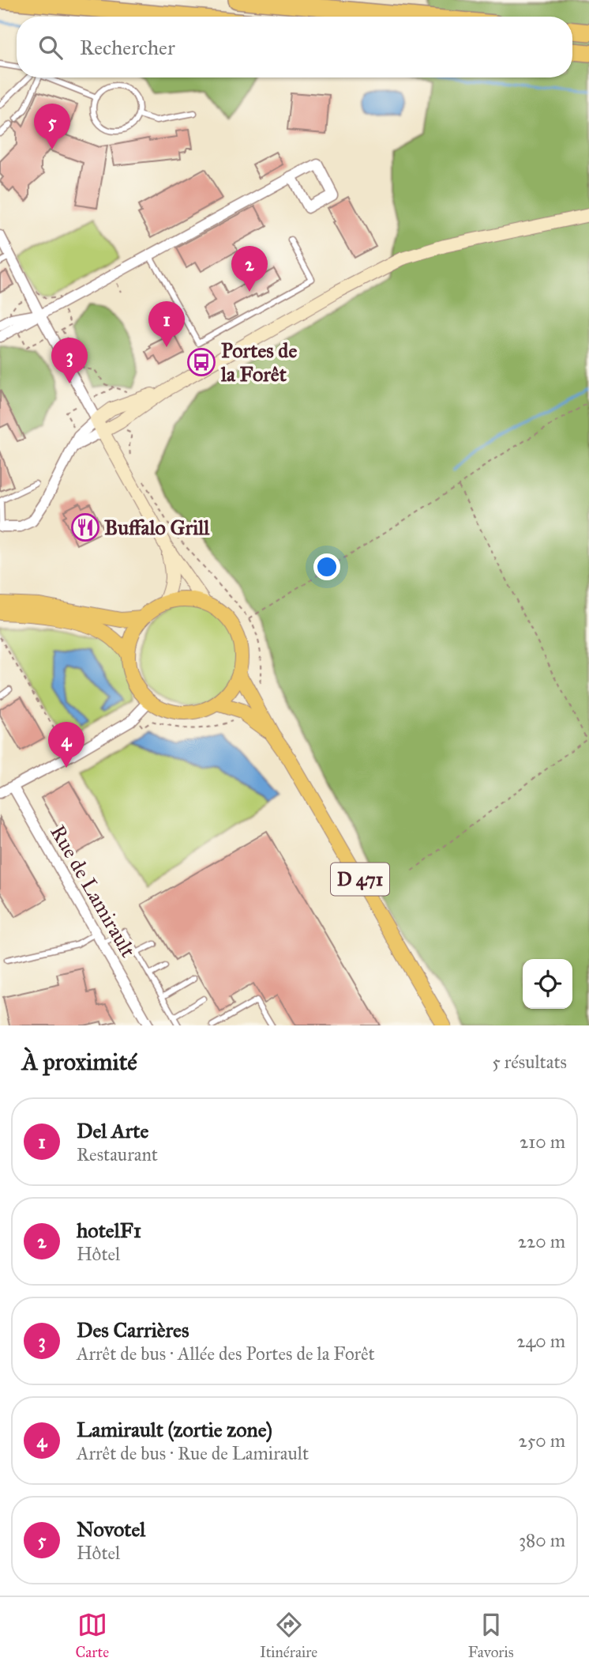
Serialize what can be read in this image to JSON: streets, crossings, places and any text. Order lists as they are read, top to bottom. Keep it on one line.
{"streets":{"main road":["D 471"],"street":["Rue de Lamirault"]},"places":{"bus stop":["Portes de la Forêt"],"restaurant":["Buffalo Grill"]},"page":{"search":"Rechercher","pins":["5","2","1","3","4"],"heading":["À proximité","5 résultats"],"list":[{"mark":"1","name":"Del Arte","note":"Restaurant","value":"210 m"},{"mark":"2","name":"hotelF1","note":"Hôtel","value":"220 m"},{"mark":"3","name":"Des Carrières","note":"Arrêt de bus · Allée des Portes de la Forêt","value":"240 m"},{"mark":"4","name":"Lamirault (zortie zone)","note":"Arrêt de bus · Rue de Lamirault","value":"250 m"},{"mark":"5","name":"Novotel","note":"Hôtel","value":"380 m"}],"nav":["Carte","Itinéraire","Favoris"]}}
